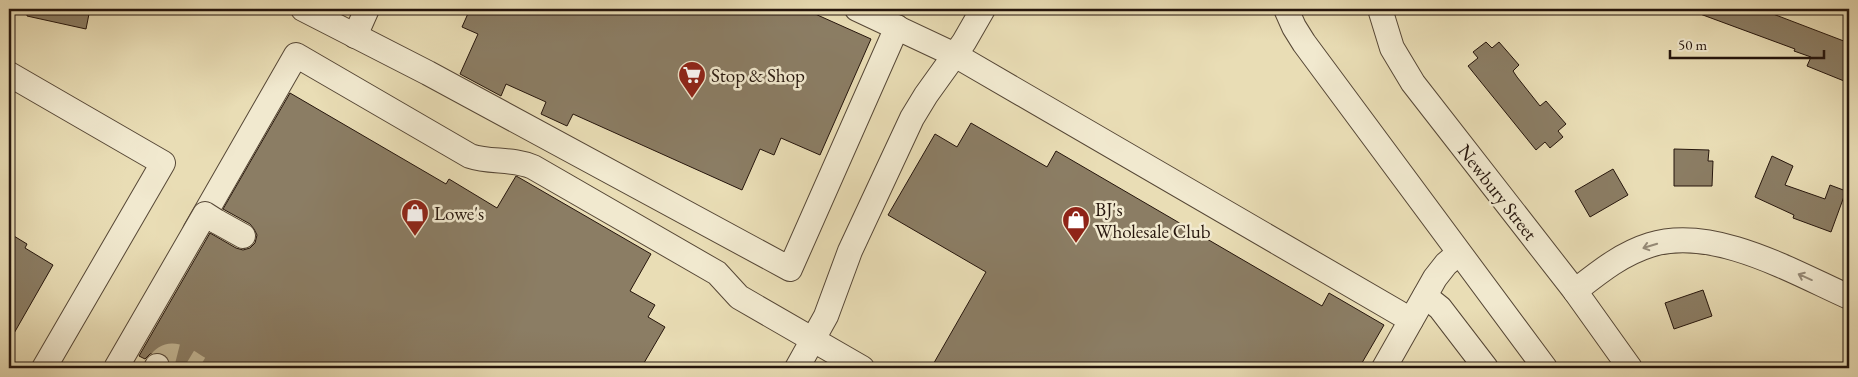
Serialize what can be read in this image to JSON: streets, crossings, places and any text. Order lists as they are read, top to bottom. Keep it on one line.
{"streets":{"street":["Newbury Street"]},"places":{"supermarket":["Stop & Shop"],"shop":["Lowe's","BJ's Wholesale Club"]},"scale_bar":"50 m"}
